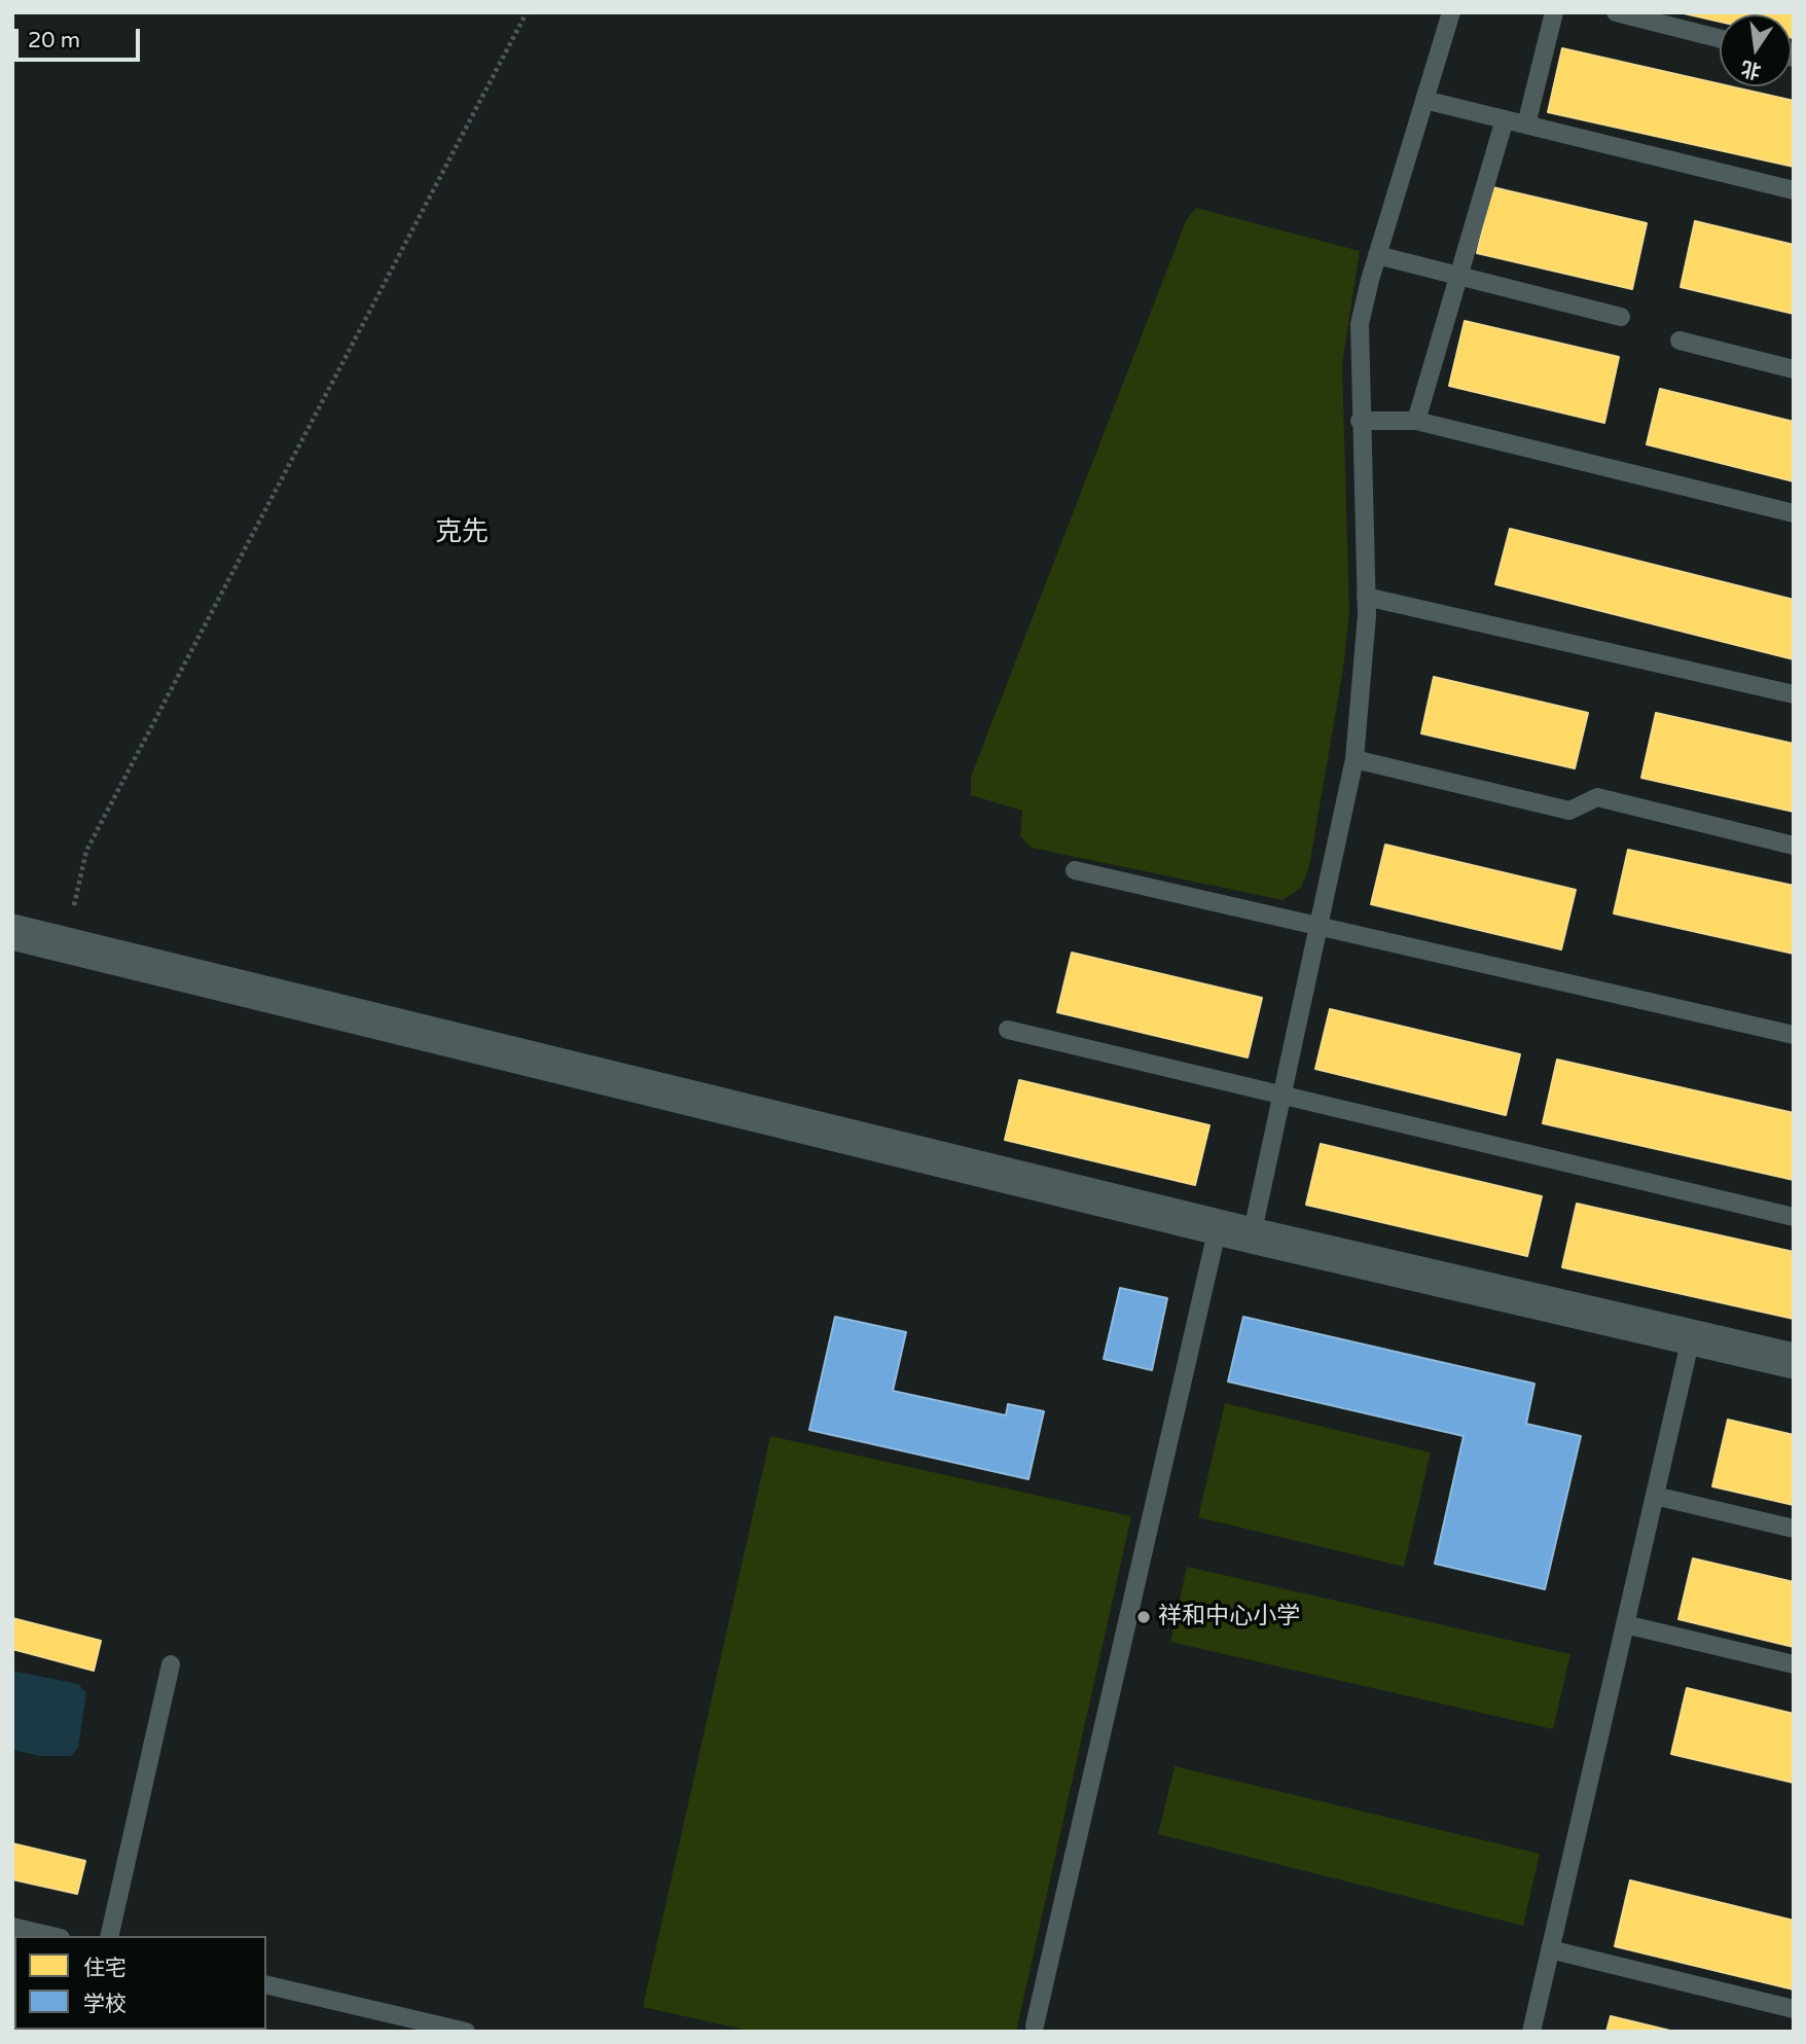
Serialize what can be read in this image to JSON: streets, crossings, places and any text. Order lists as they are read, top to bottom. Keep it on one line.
{"districts":["克先"],"places":["祥和中心小学"],"legend":["住宅","学校"],"scale_bar":"20 m","north":"bottom"}
